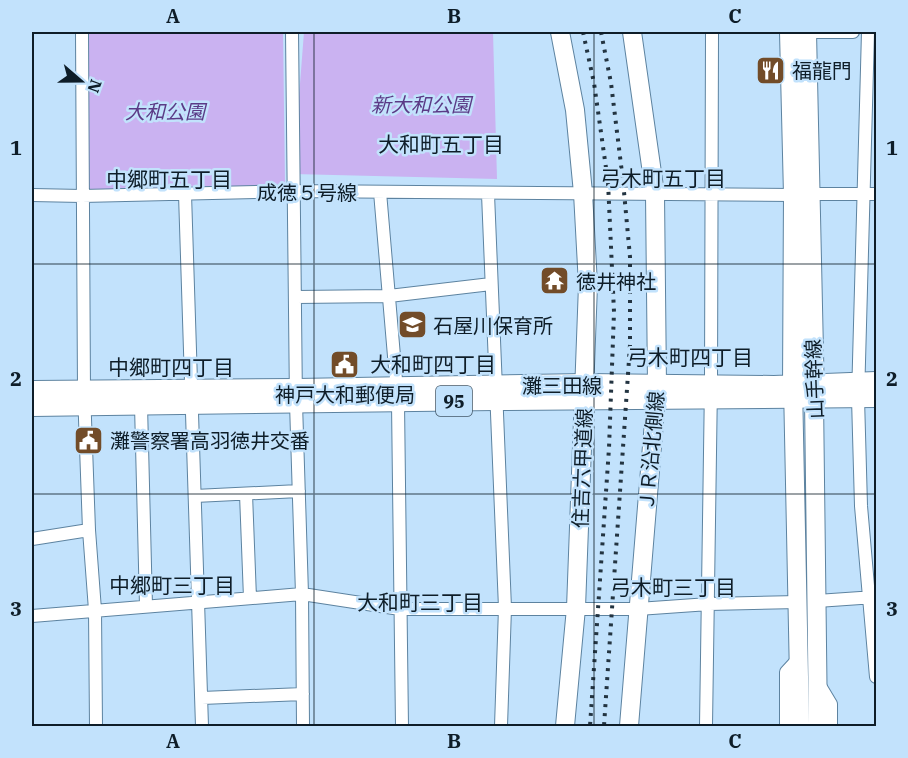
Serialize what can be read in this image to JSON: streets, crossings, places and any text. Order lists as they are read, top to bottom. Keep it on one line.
{"streets":{"main road":["山手幹線","灘三田線","95"],"street":["成徳５号線","ＪＲ沿北側線","住吉六甲道線"]},"crossings":[["成徳５号線","山手幹線"],["成徳５号線","ＪＲ沿北側線"],["成徳５号線","住吉六甲道線"],["山手幹線","灘三田線"],["灘三田線","ＪＲ沿北側線"],["灘三田線","住吉六甲道線"]],"districts":["大和町五丁目","弓木町五丁目","中郷町五丁目","弓木町四丁目","大和町四丁目","中郷町四丁目","中郷町三丁目","弓木町三丁目","大和町三丁目"],"parks":["新大和公園","大和公園"],"places":{"restaurant":["福龍門"],"temple":["徳井神社"],"school or university":["石屋川保育所"],"public building":["神戸大和郵便局","灘警察署高羽徳井交番"]},"north":"right","grid":{"columns":["A","B","C"],"rows":["1","2","3"]}}
